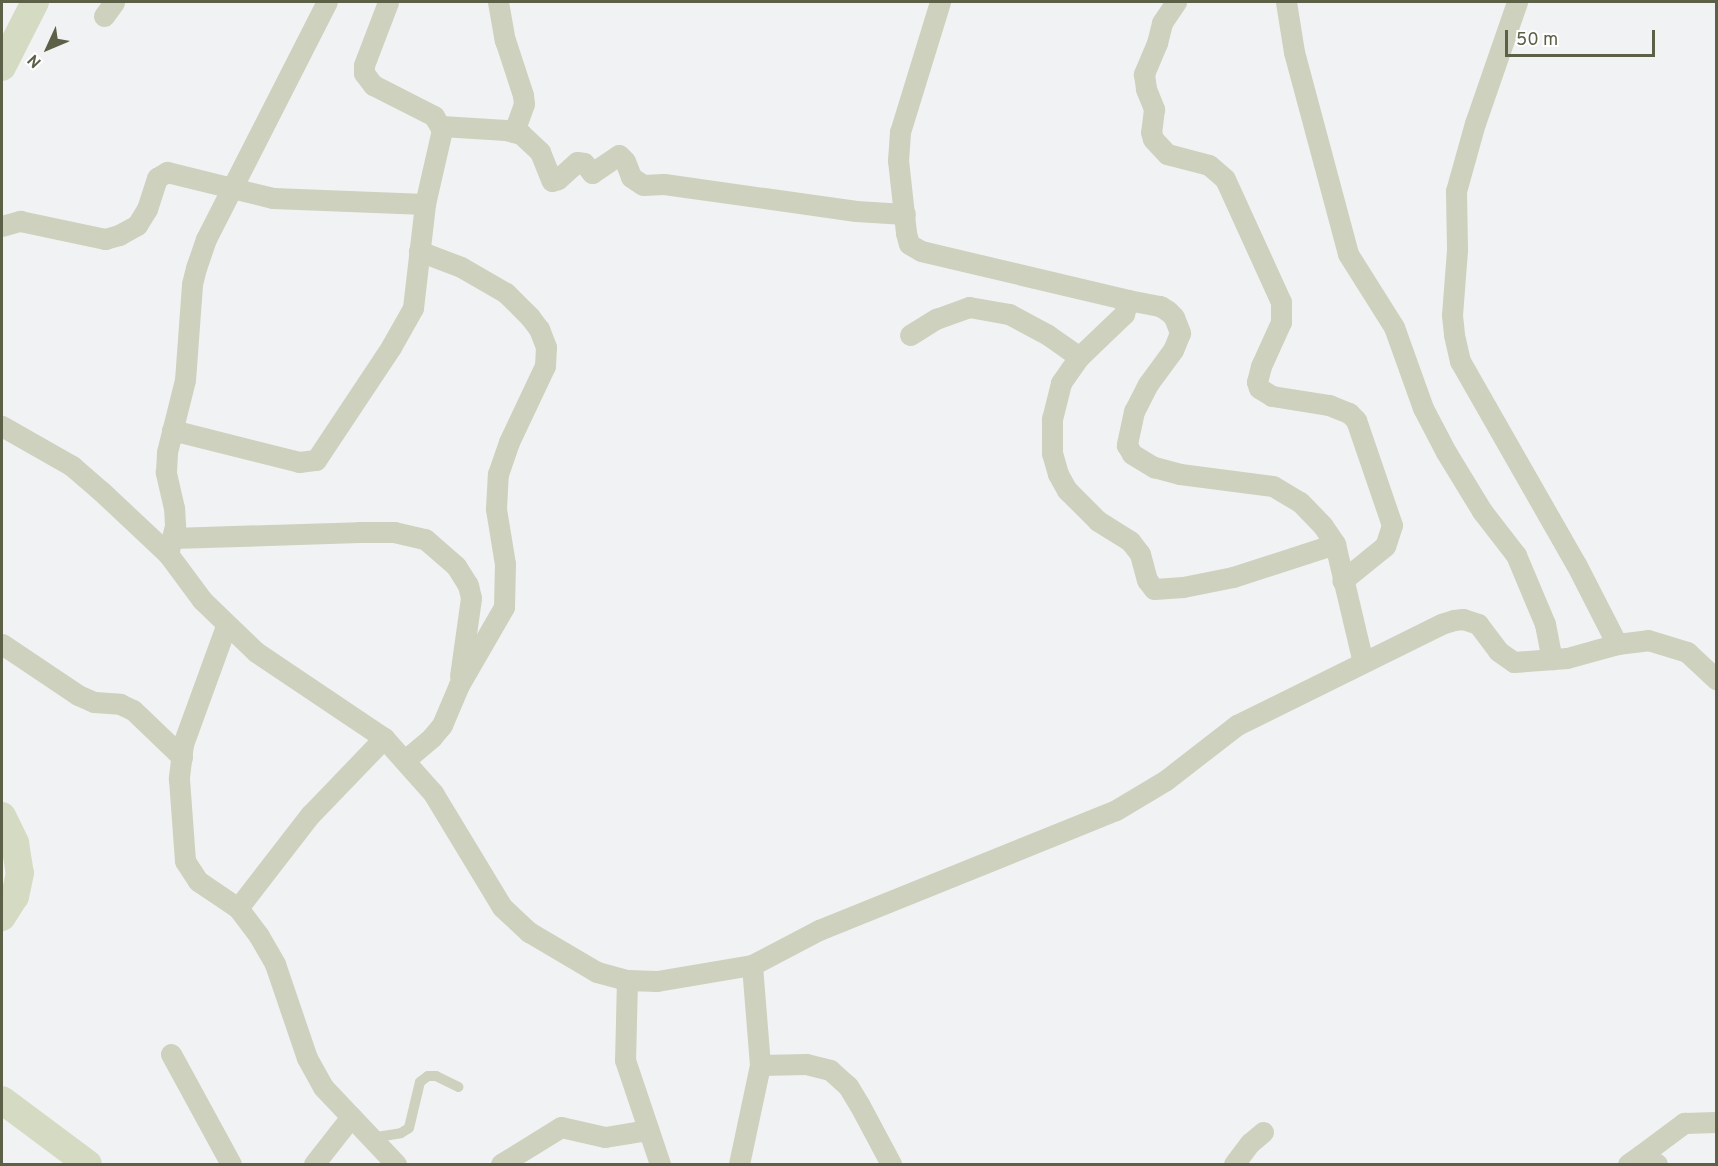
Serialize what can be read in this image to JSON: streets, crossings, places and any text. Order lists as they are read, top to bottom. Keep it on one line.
{"scale_bar":"50 m","north":"bottom left"}
